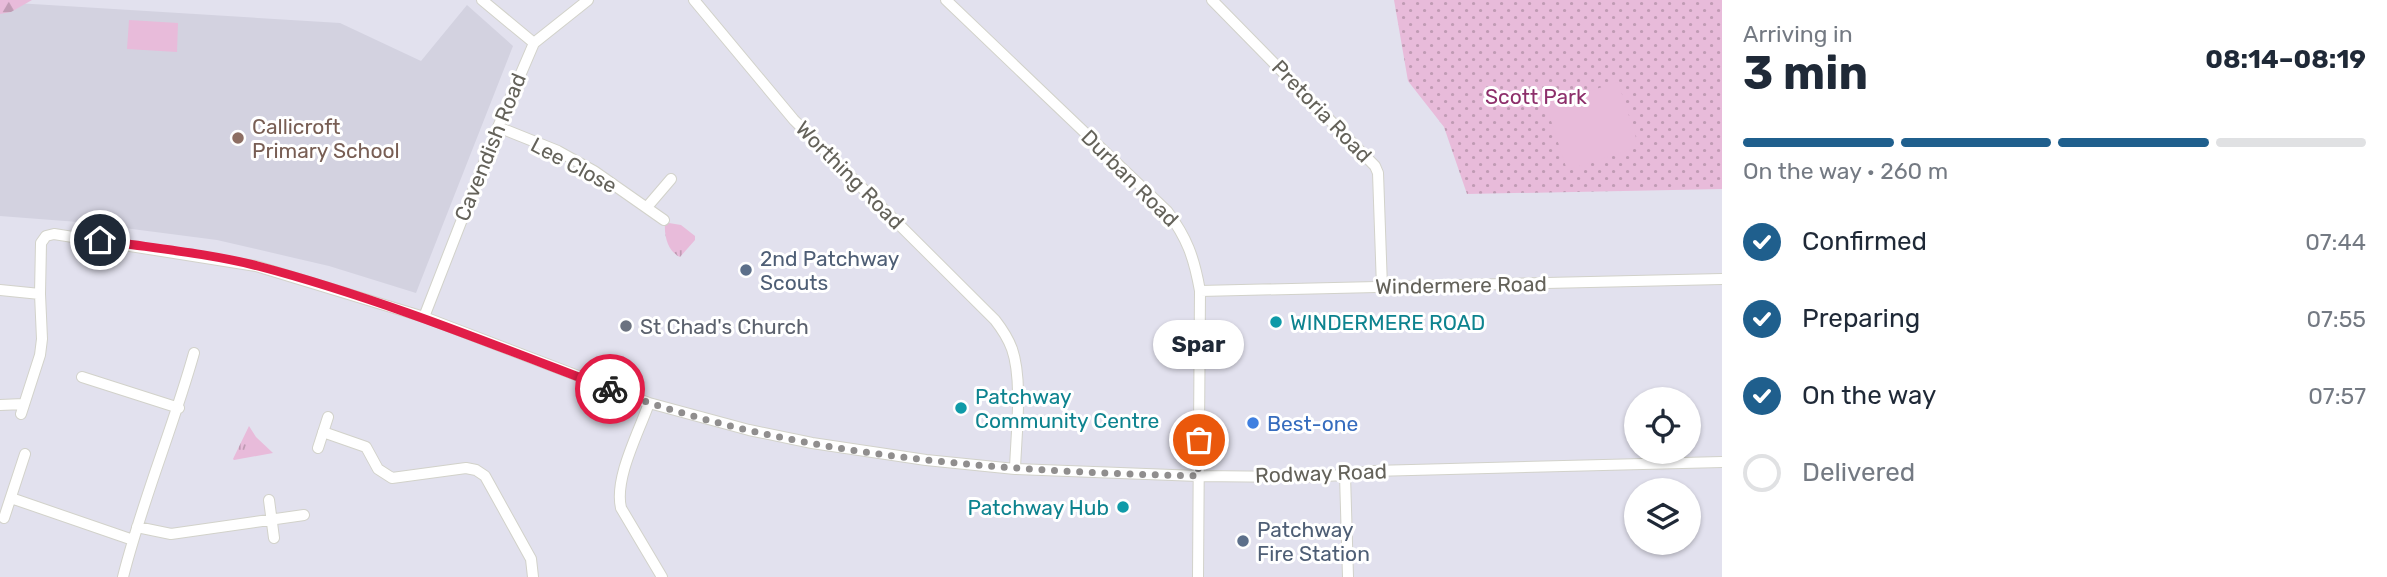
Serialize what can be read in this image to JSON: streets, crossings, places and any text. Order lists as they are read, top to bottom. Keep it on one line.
{"streets":{"street":["Pretoria Road","Cavendish Road","Lee Close","Worthing Road","Durban Road","Windermere Road","Rodway Road"]},"crossings":[["Pretoria Road","Windermere Road"],["Cavendish Road","Lee Close"],["Cavendish Road","Rodway Road"],["Worthing Road","Rodway Road"],["Durban Road","Windermere Road"],["Durban Road","Rodway Road"]],"parks":["Scott Park"],"places":["Callicroft Primary School","2nd Patchway Scouts","WINDERMERE ROAD","St Chad's Church","Patchway Community Centre","Best-one","Spar","Patchway Hub","Patchway Fire Station"],"page":{"heading":["3 min","Arriving in","08:14–08:19"],"bar":"On the way · 260 m","list":[["Confirmed","07:44"],["Preparing","07:55"],["On the way","07:57"],"Delivered"],"bubble":"Spar"}}
